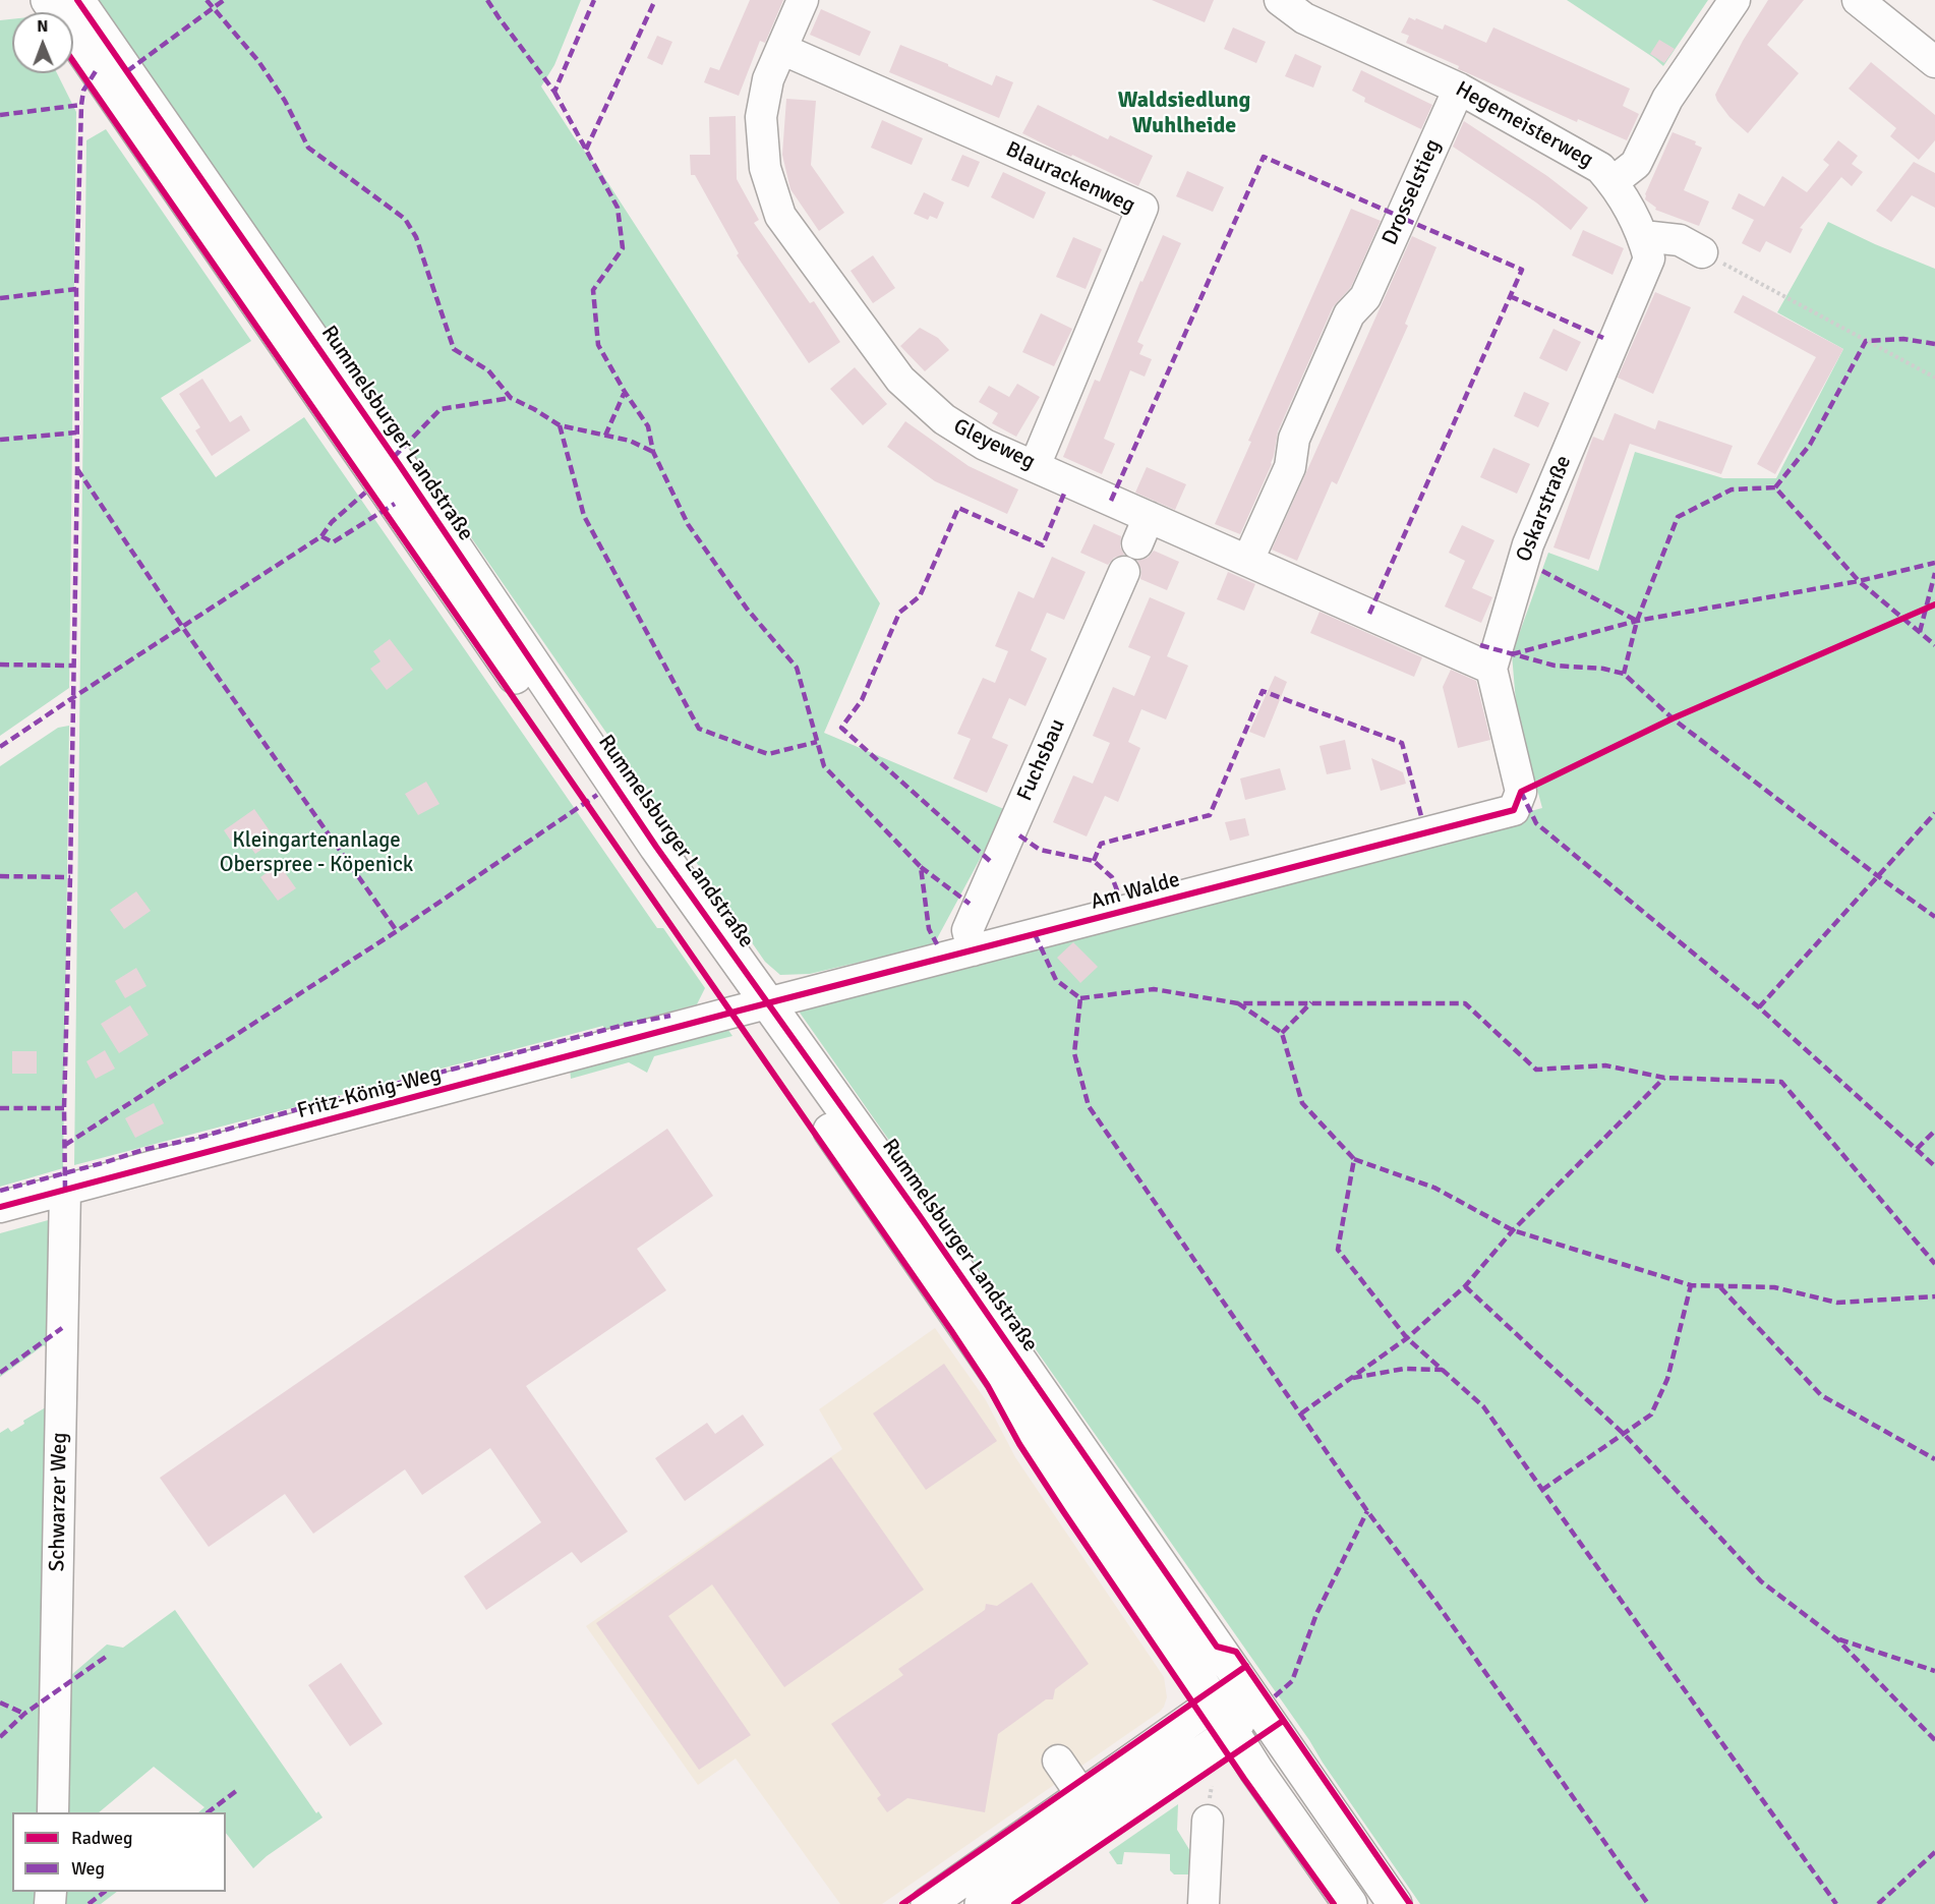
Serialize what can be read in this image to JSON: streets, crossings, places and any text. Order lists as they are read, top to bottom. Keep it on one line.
{"streets":{"main road":["Rummelsburger Landstraße"],"street":["Hegemeisterweg","Blaurackenweg","Drosselstieg","Gleyeweg","Oskarstraße","Fuchsbau","Am Walde","Fritz-König-Weg","Schwarzer Weg"]},"crossings":[["Hegemeisterweg","Drosselstieg"],["Hegemeisterweg","Oskarstraße"],["Blaurackenweg","Gleyeweg"],["Drosselstieg","Gleyeweg"],["Rummelsburger Landstraße","Am Walde"],["Rummelsburger Landstraße","Fritz-König-Weg"],["Gleyeweg","Oskarstraße"],["Oskarstraße","Am Walde"],["Fuchsbau","Am Walde"],["Am Walde","Fritz-König-Weg"],["Fritz-König-Weg","Schwarzer Weg"]],"districts":["Waldsiedlung Wuhlheide"],"parks":["Kleingartenanlage Oberspree - Köpenick"],"legend":["Radweg","Weg"],"north":"top"}
